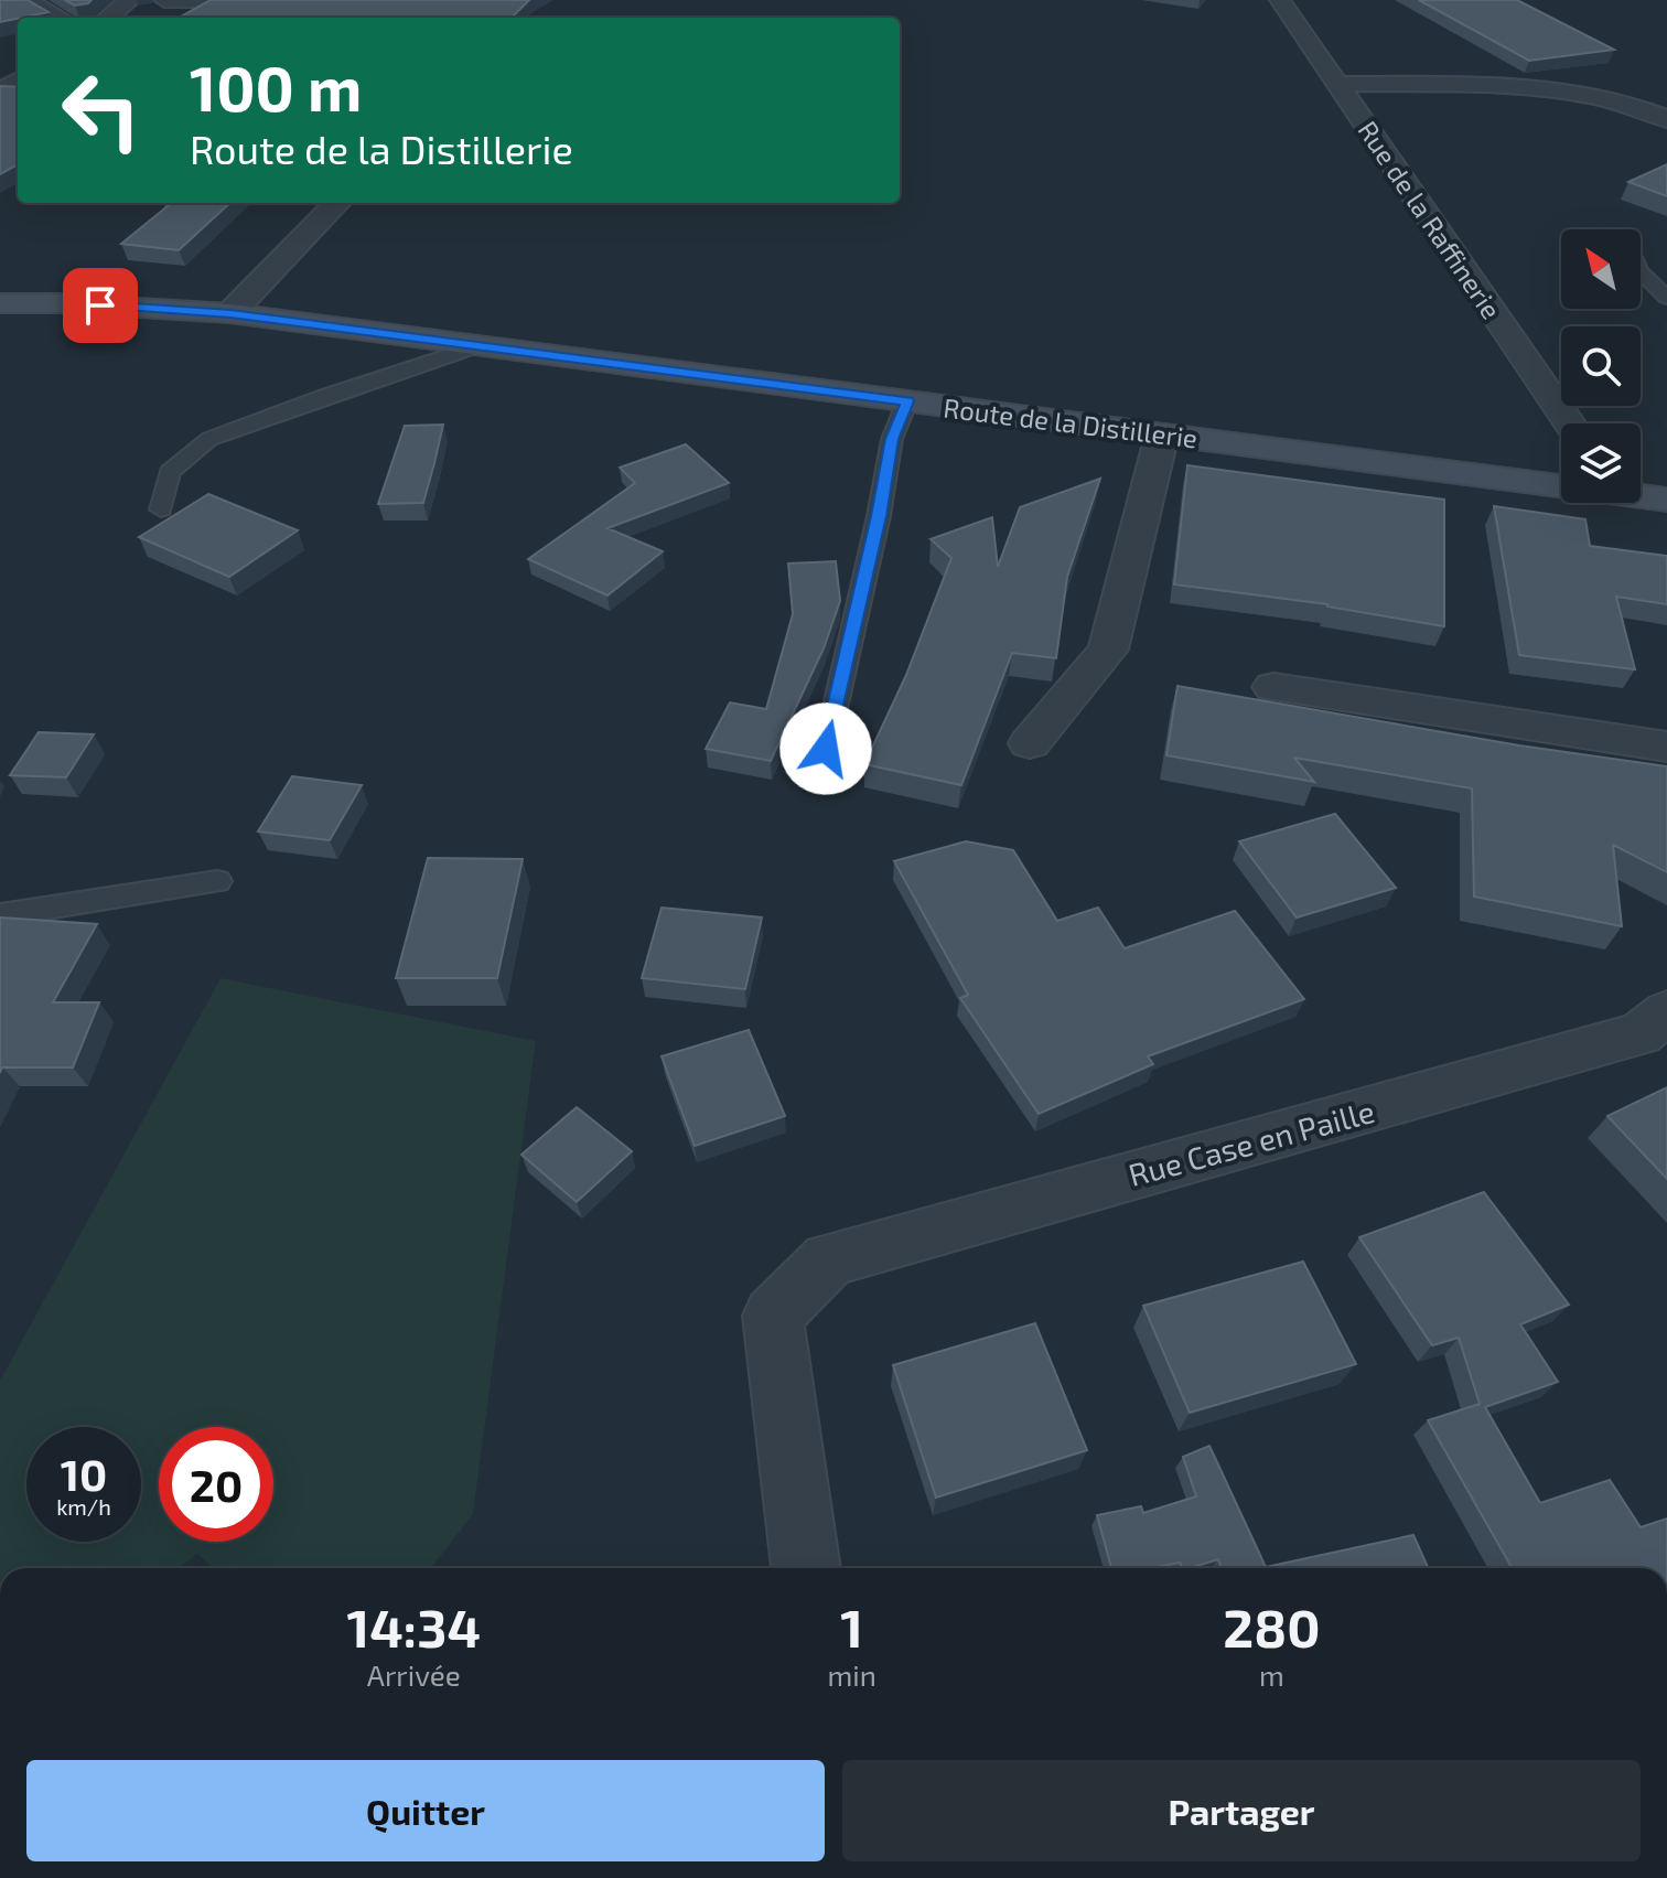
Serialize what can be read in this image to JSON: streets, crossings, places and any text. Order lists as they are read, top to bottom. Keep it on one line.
{"streets":{"street":["Rue de la Raffinerie","Route de la Distillerie","Rue Case en Paille"]},"north":"top left","page":{"turn":["100 m","Route de la Distillerie"],"speed":"10 km/h","limit":"20","eta":["14:34","Arrivée","1","min","280","m"],"buttons":["Quitter","Partager"]}}
